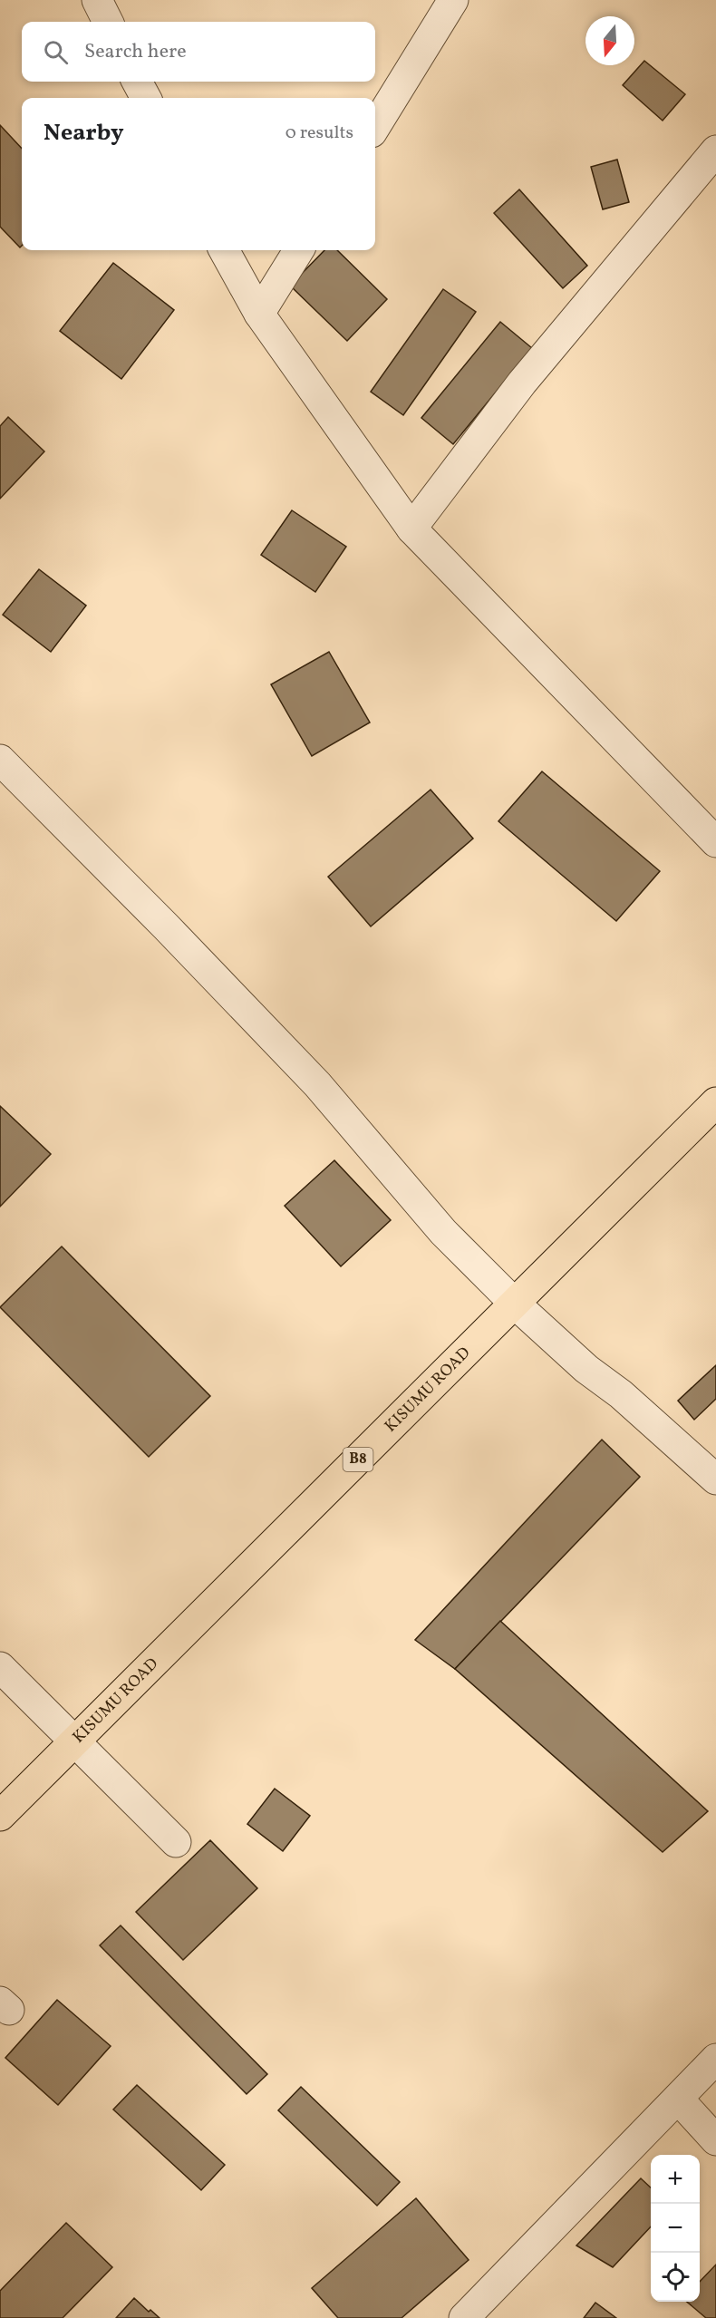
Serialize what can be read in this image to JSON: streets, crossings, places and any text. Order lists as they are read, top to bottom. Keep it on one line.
{"streets":{"highway":["KISUMU ROAD","B8"]},"north":"bottom","page":{"search":"Search here","heading":["Nearby","0 results"],"map_buttons":["+","−"]}}
